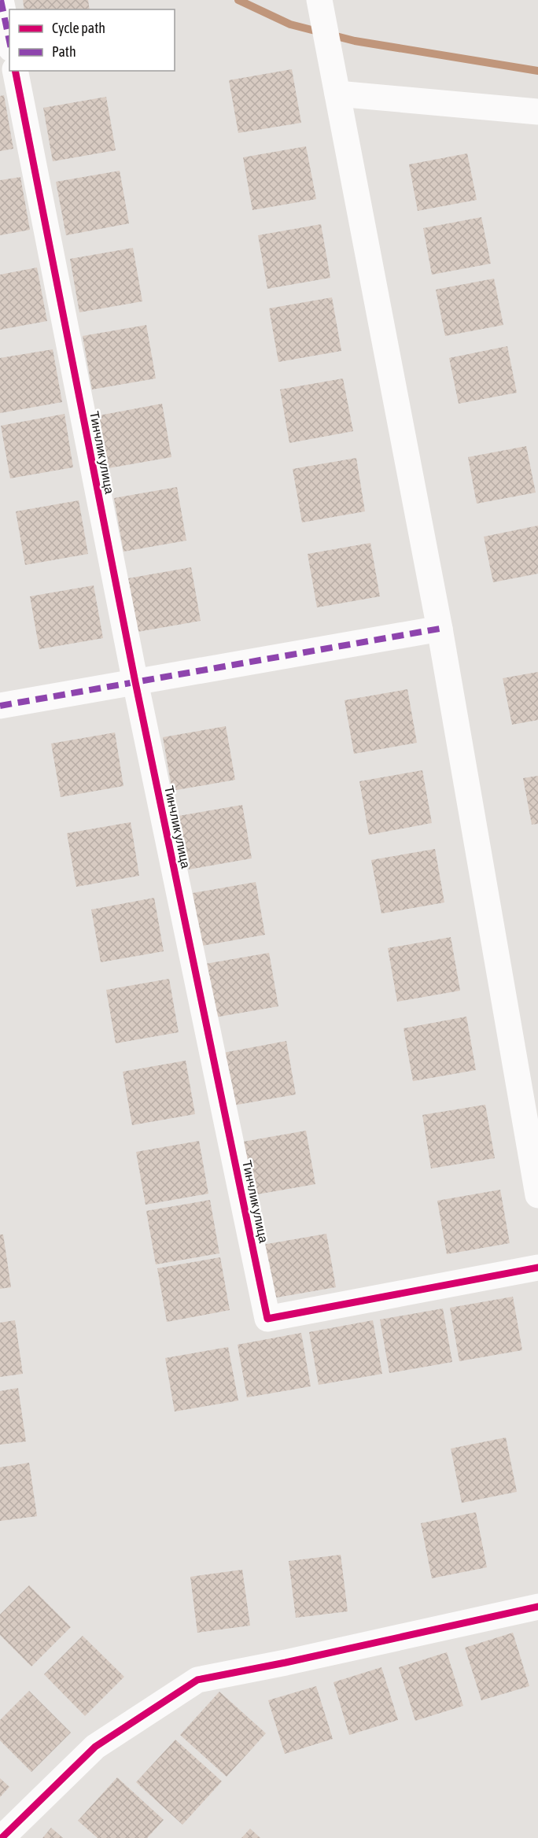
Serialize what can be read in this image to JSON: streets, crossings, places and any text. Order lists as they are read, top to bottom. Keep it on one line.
{"streets":{"street":["Тинчлик улица"]},"legend":["Cycle path","Path"]}
